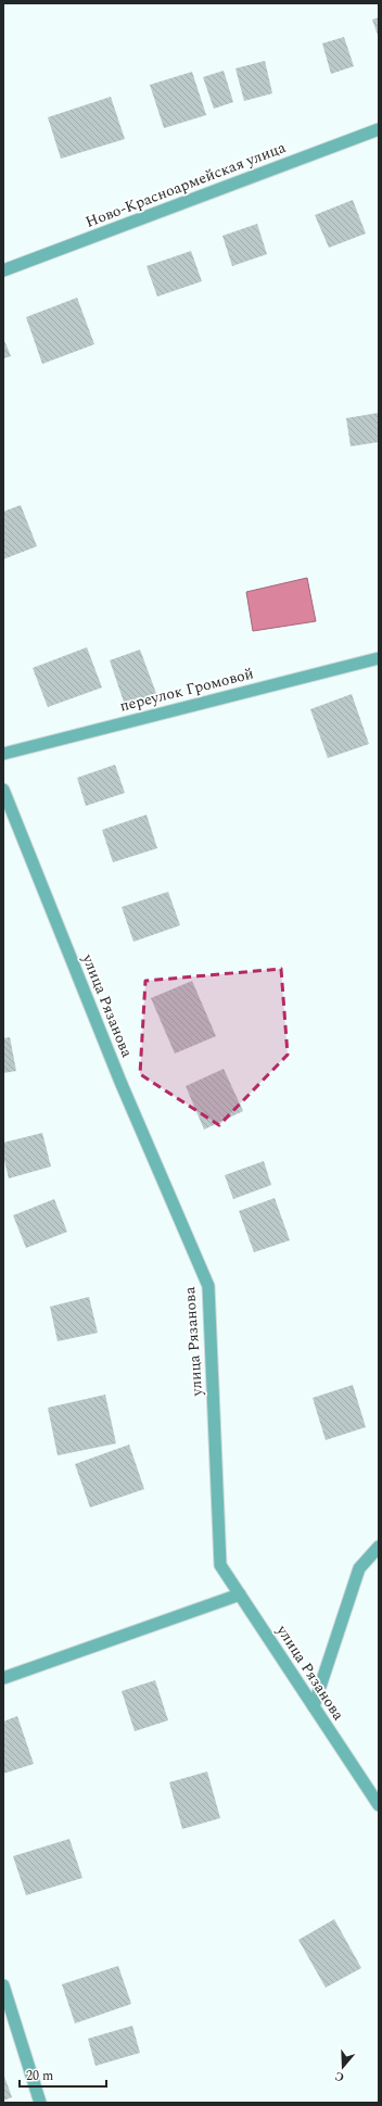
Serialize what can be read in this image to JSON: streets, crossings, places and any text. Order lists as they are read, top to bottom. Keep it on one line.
{"streets":{"street":["Ново-Красноармейская улица","переулок Громовой","улица Рязанова"]},"scale_bar":"20 m","north":"bottom"}
